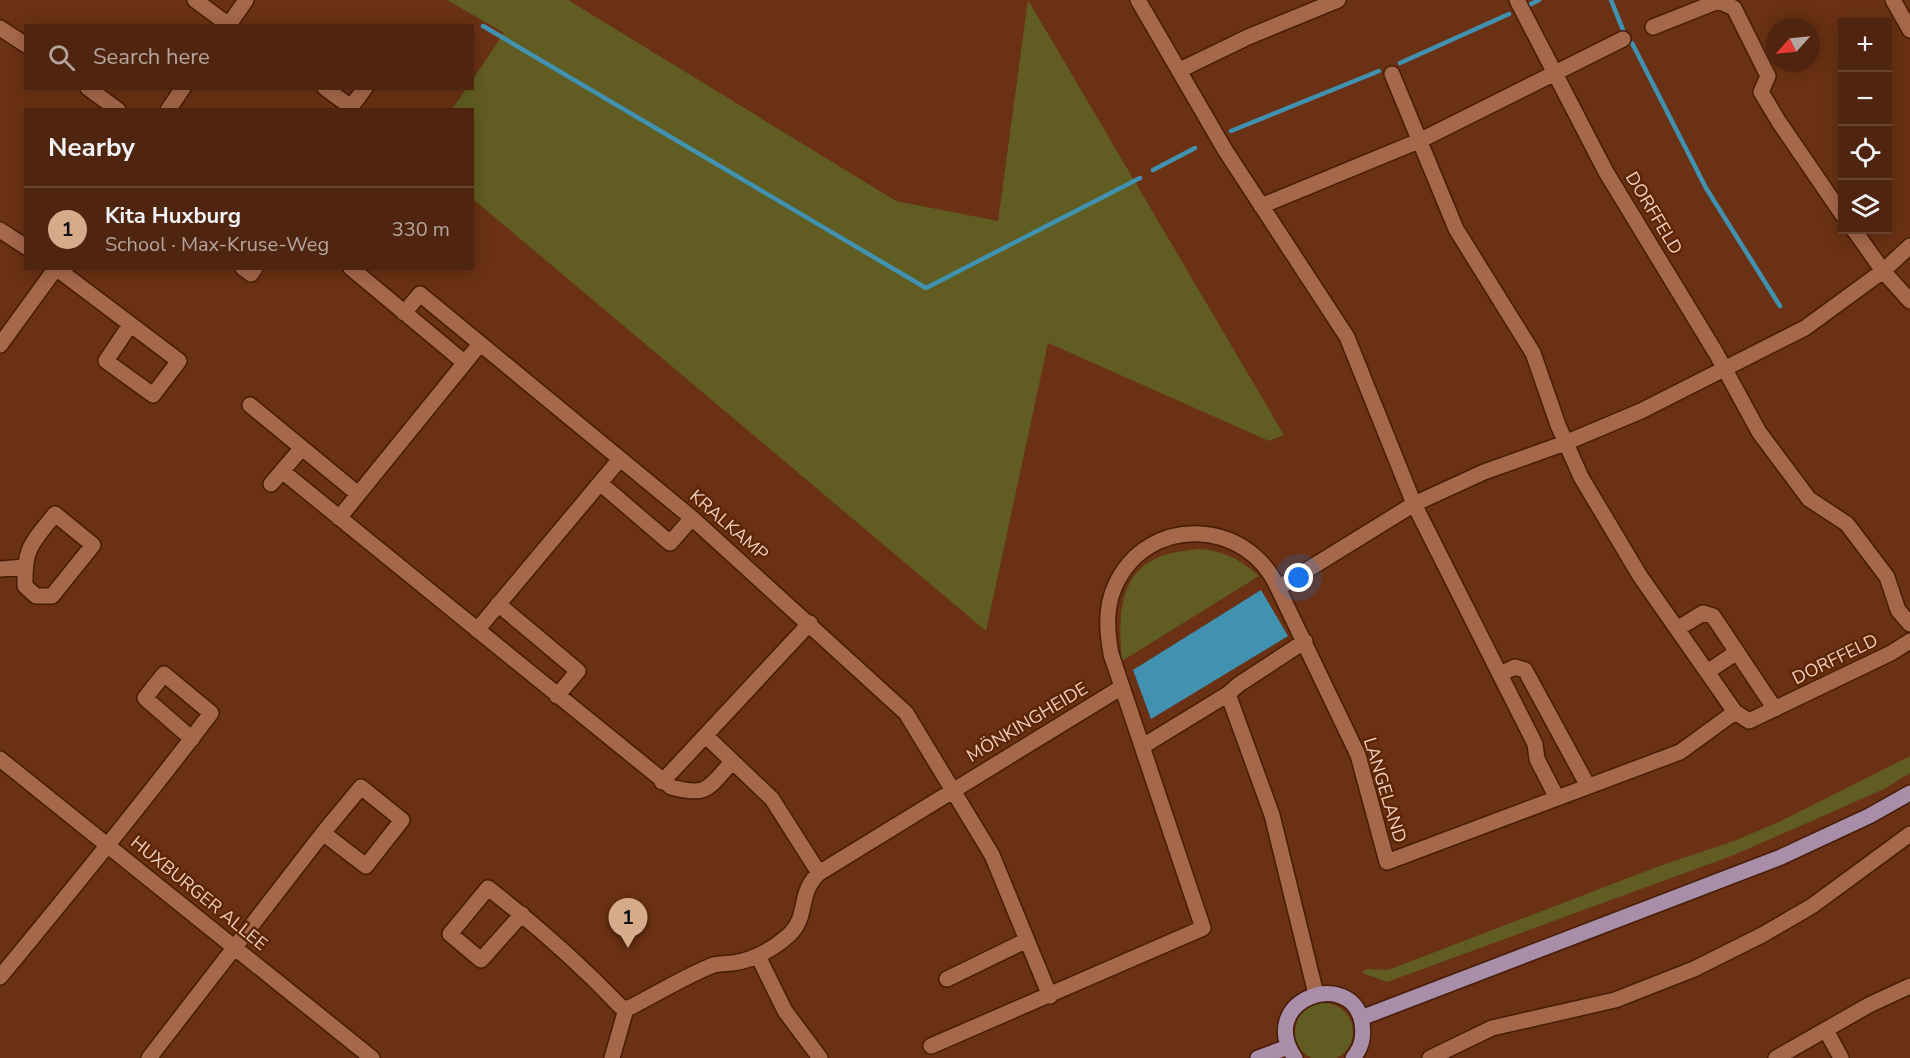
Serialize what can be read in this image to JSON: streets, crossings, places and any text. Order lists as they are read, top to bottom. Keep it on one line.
{"streets":{"street":["DORFFELD","KRALKAMP","MÖNKINGHEIDE","LANGELAND","HUXBURGER ALLEE"]},"crossings":[["KRALKAMP","MÖNKINGHEIDE"],["MÖNKINGHEIDE","LANGELAND"]],"north":"bottom left","page":{"map_buttons":["+","−"],"search":"Search here","heading":"Nearby","list":[{"mark":"1","name":"Kita Huxburg","note":"School · Max-Kruse-Weg","value":"330 m"}],"pins":"1"}}
